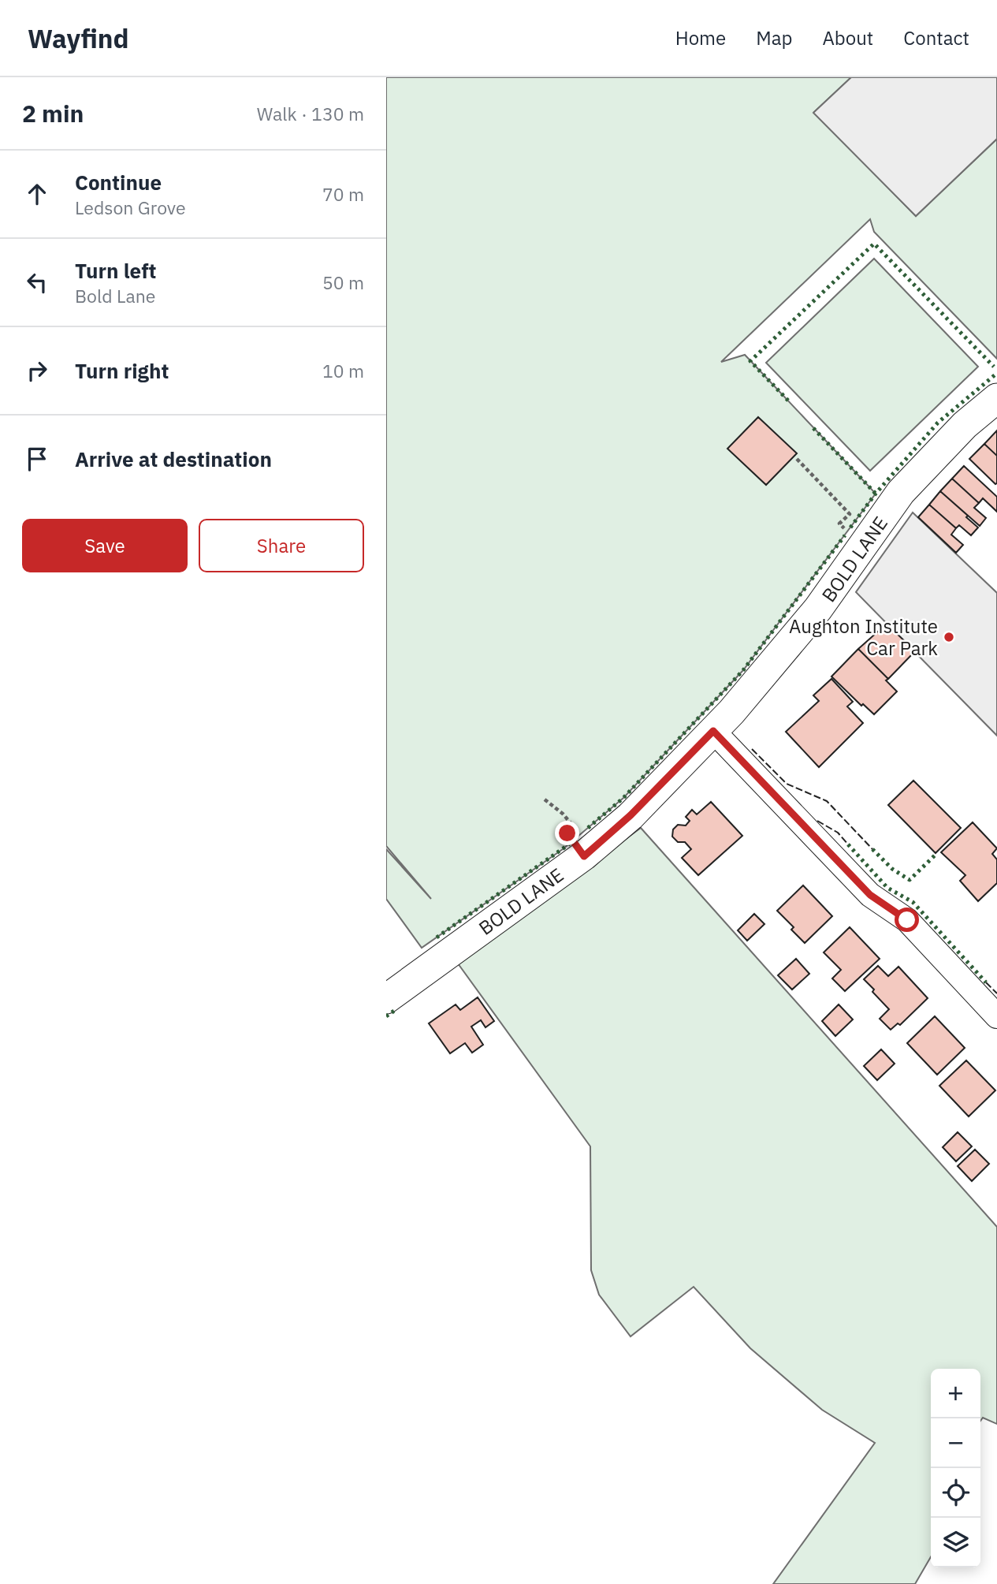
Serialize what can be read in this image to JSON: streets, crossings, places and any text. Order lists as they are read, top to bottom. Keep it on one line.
{"streets":{"street":["BOLD LANE"]},"places":["Aughton Institute Car Park"],"page":{"header":"Wayfind","nav":["Home","Map","About","Contact"],"heading":["2 min","Walk · 130 m"],"list":[["Continue","Ledson Grove","70 m"],["Turn left","Bold Lane","50 m"],["Turn right","10 m"],"Arrive at destination"],"buttons":["Save","Share"],"map_buttons":["+","−"]}}
